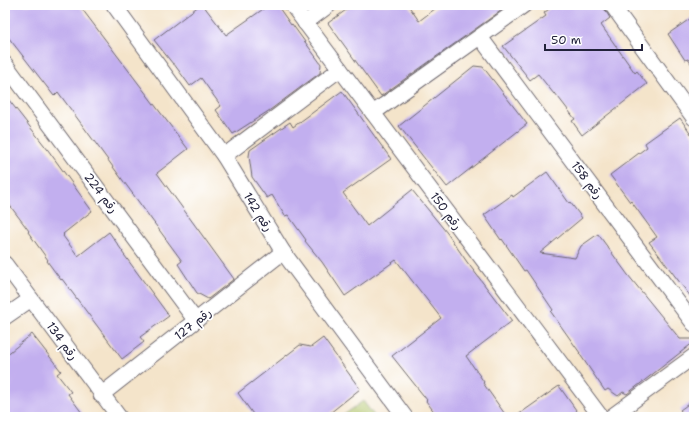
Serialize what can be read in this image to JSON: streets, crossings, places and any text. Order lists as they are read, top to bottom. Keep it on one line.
{"streets":{"street":["رقم 158","رقم 224","رقم 150","رقم 142","رقم 127","رقم 134"]},"crossings":[["رقم 224","رقم 127"],["رقم 142","رقم 127"],["رقم 127","رقم 134"]],"scale_bar":"50 m"}
